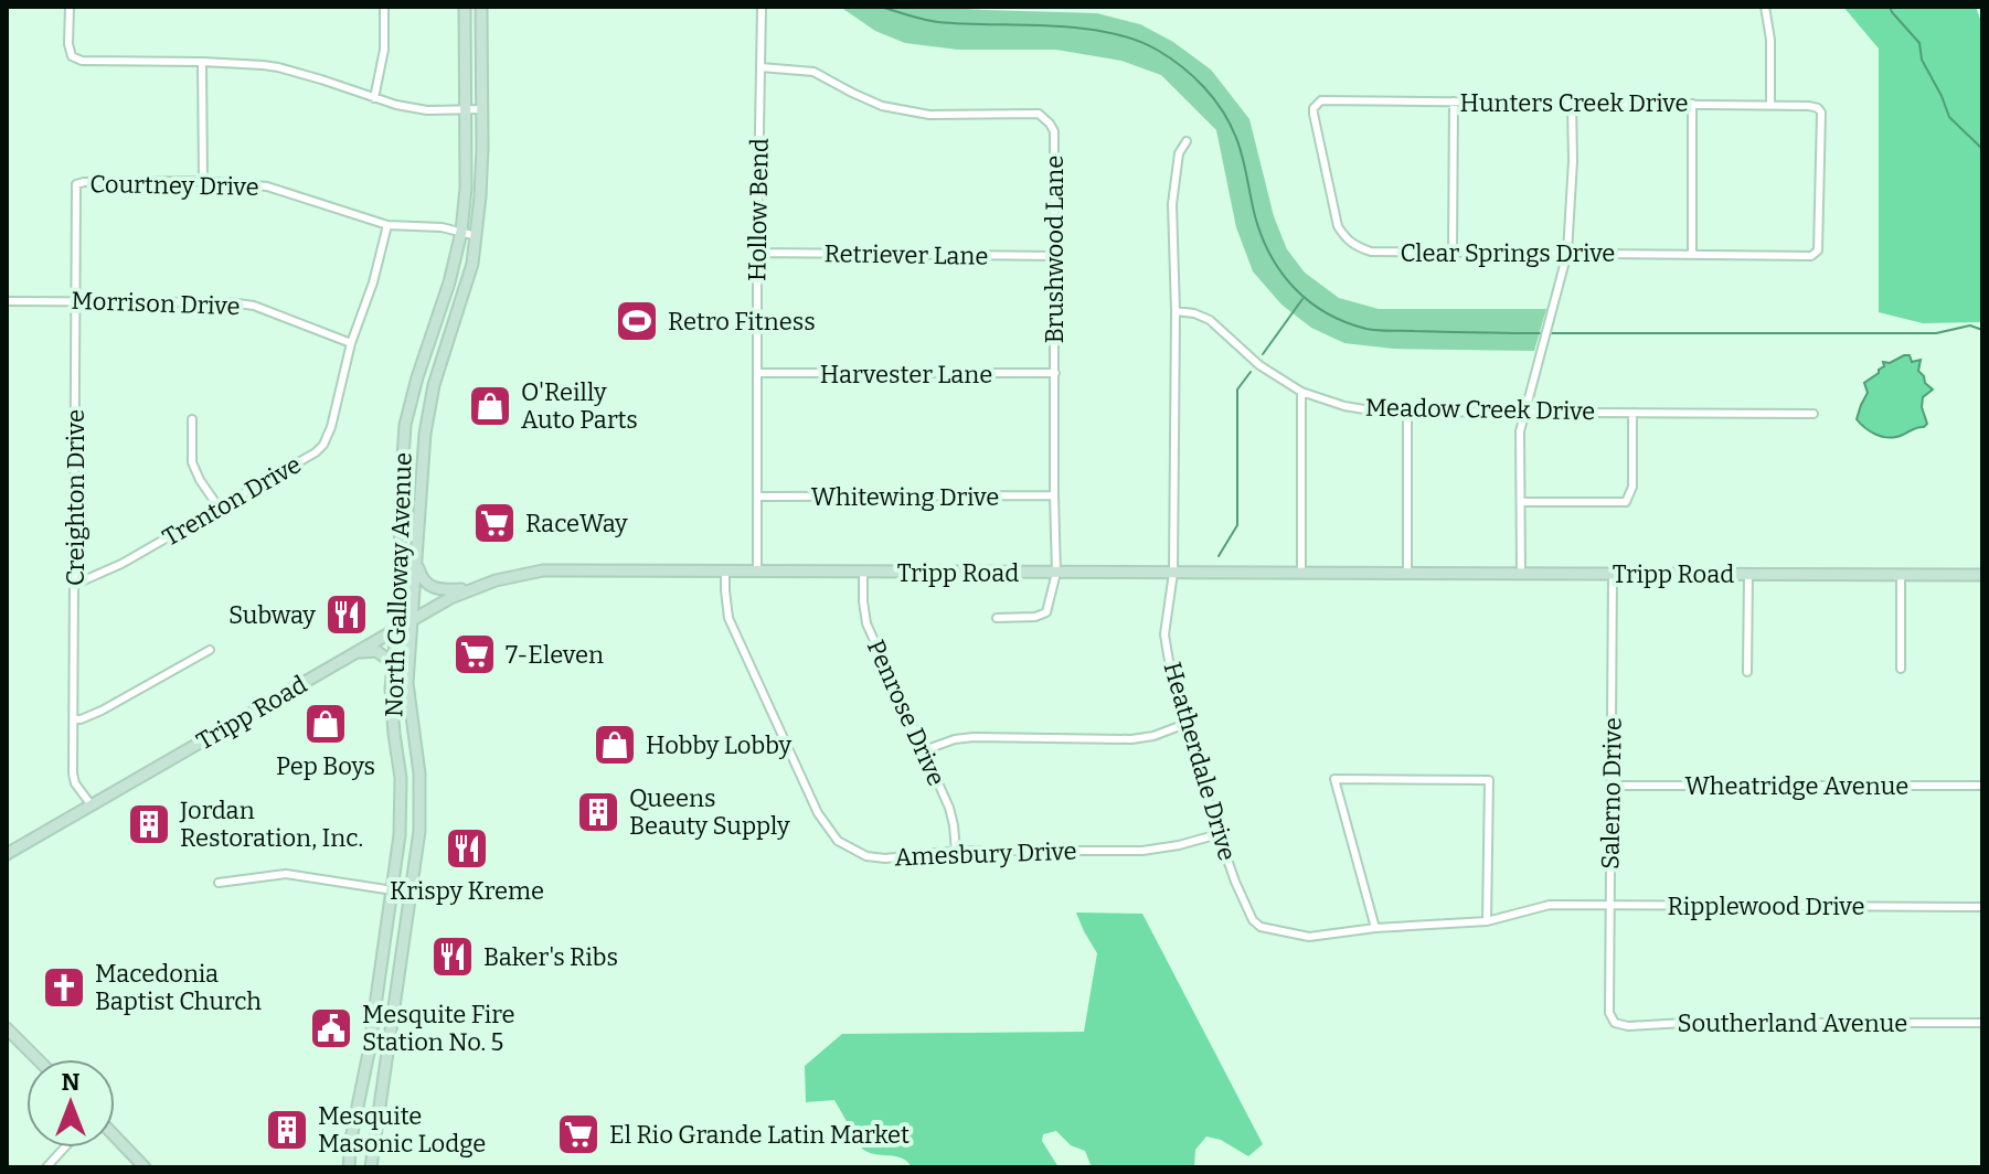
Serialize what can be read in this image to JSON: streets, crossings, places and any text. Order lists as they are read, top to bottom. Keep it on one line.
{"streets":{"main road":["Tripp Road","North Galloway Avenue"],"street":["Hunters Creek Drive","Courtney Drive","Hollow Bend","Brushwood Lane","Clear Springs Drive","Retriever Lane","Morrison Drive","Harvester Lane","Meadow Creek Drive","Whitewing Drive","Creighton Drive","Trenton Drive","Penrose Drive","Heatherdale Drive","Wheatridge Avenue","Salerno Drive","Amesbury Drive","Ripplewood Drive","Southerland Avenue"]},"crossings":[["Hunters Creek Drive","Clear Springs Drive"],["Courtney Drive","Creighton Drive"],["Courtney Drive","Trenton Drive"],["Courtney Drive","North Galloway Avenue"],["Hollow Bend","Brushwood Lane"],["Hollow Bend","Retriever Lane"],["Hollow Bend","Harvester Lane"],["Hollow Bend","Whitewing Drive"],["Hollow Bend","Tripp Road"],["Brushwood Lane","Retriever Lane"],["Brushwood Lane","Harvester Lane"],["Brushwood Lane","Whitewing Drive"],["Brushwood Lane","Tripp Road"],["Morrison Drive","Creighton Drive"],["Morrison Drive","Trenton Drive"],["Meadow Creek Drive","Heatherdale Drive"],["Creighton Drive","Trenton Drive"],["Creighton Drive","Tripp Road"],["Tripp Road","North Galloway Avenue"],["Tripp Road","Penrose Drive"],["Tripp Road","Heatherdale Drive"],["Tripp Road","Salerno Drive"],["Tripp Road","Amesbury Drive"],["Penrose Drive","Amesbury Drive"],["Heatherdale Drive","Amesbury Drive"],["Heatherdale Drive","Ripplewood Drive"],["Wheatridge Avenue","Salerno Drive"],["Salerno Drive","Ripplewood Drive"],["Salerno Drive","Southerland Avenue"]],"places":{"sports":["Retro Fitness"],"shop":["O'Reilly Auto Parts","Pep Boys","Hobby Lobby"],"supermarket":["RaceWay","7-Eleven","El Rio Grande Latin Market"],"restaurant":["Subway","Krispy Kreme","Baker's Ribs"],"building":["Queens Beauty Supply","Jordan Restoration, Inc.","Mesquite Masonic Lodge"],"church":["Macedonia Baptist Church"],"public building":["Mesquite Fire Station No. 5"]},"north":"top"}
